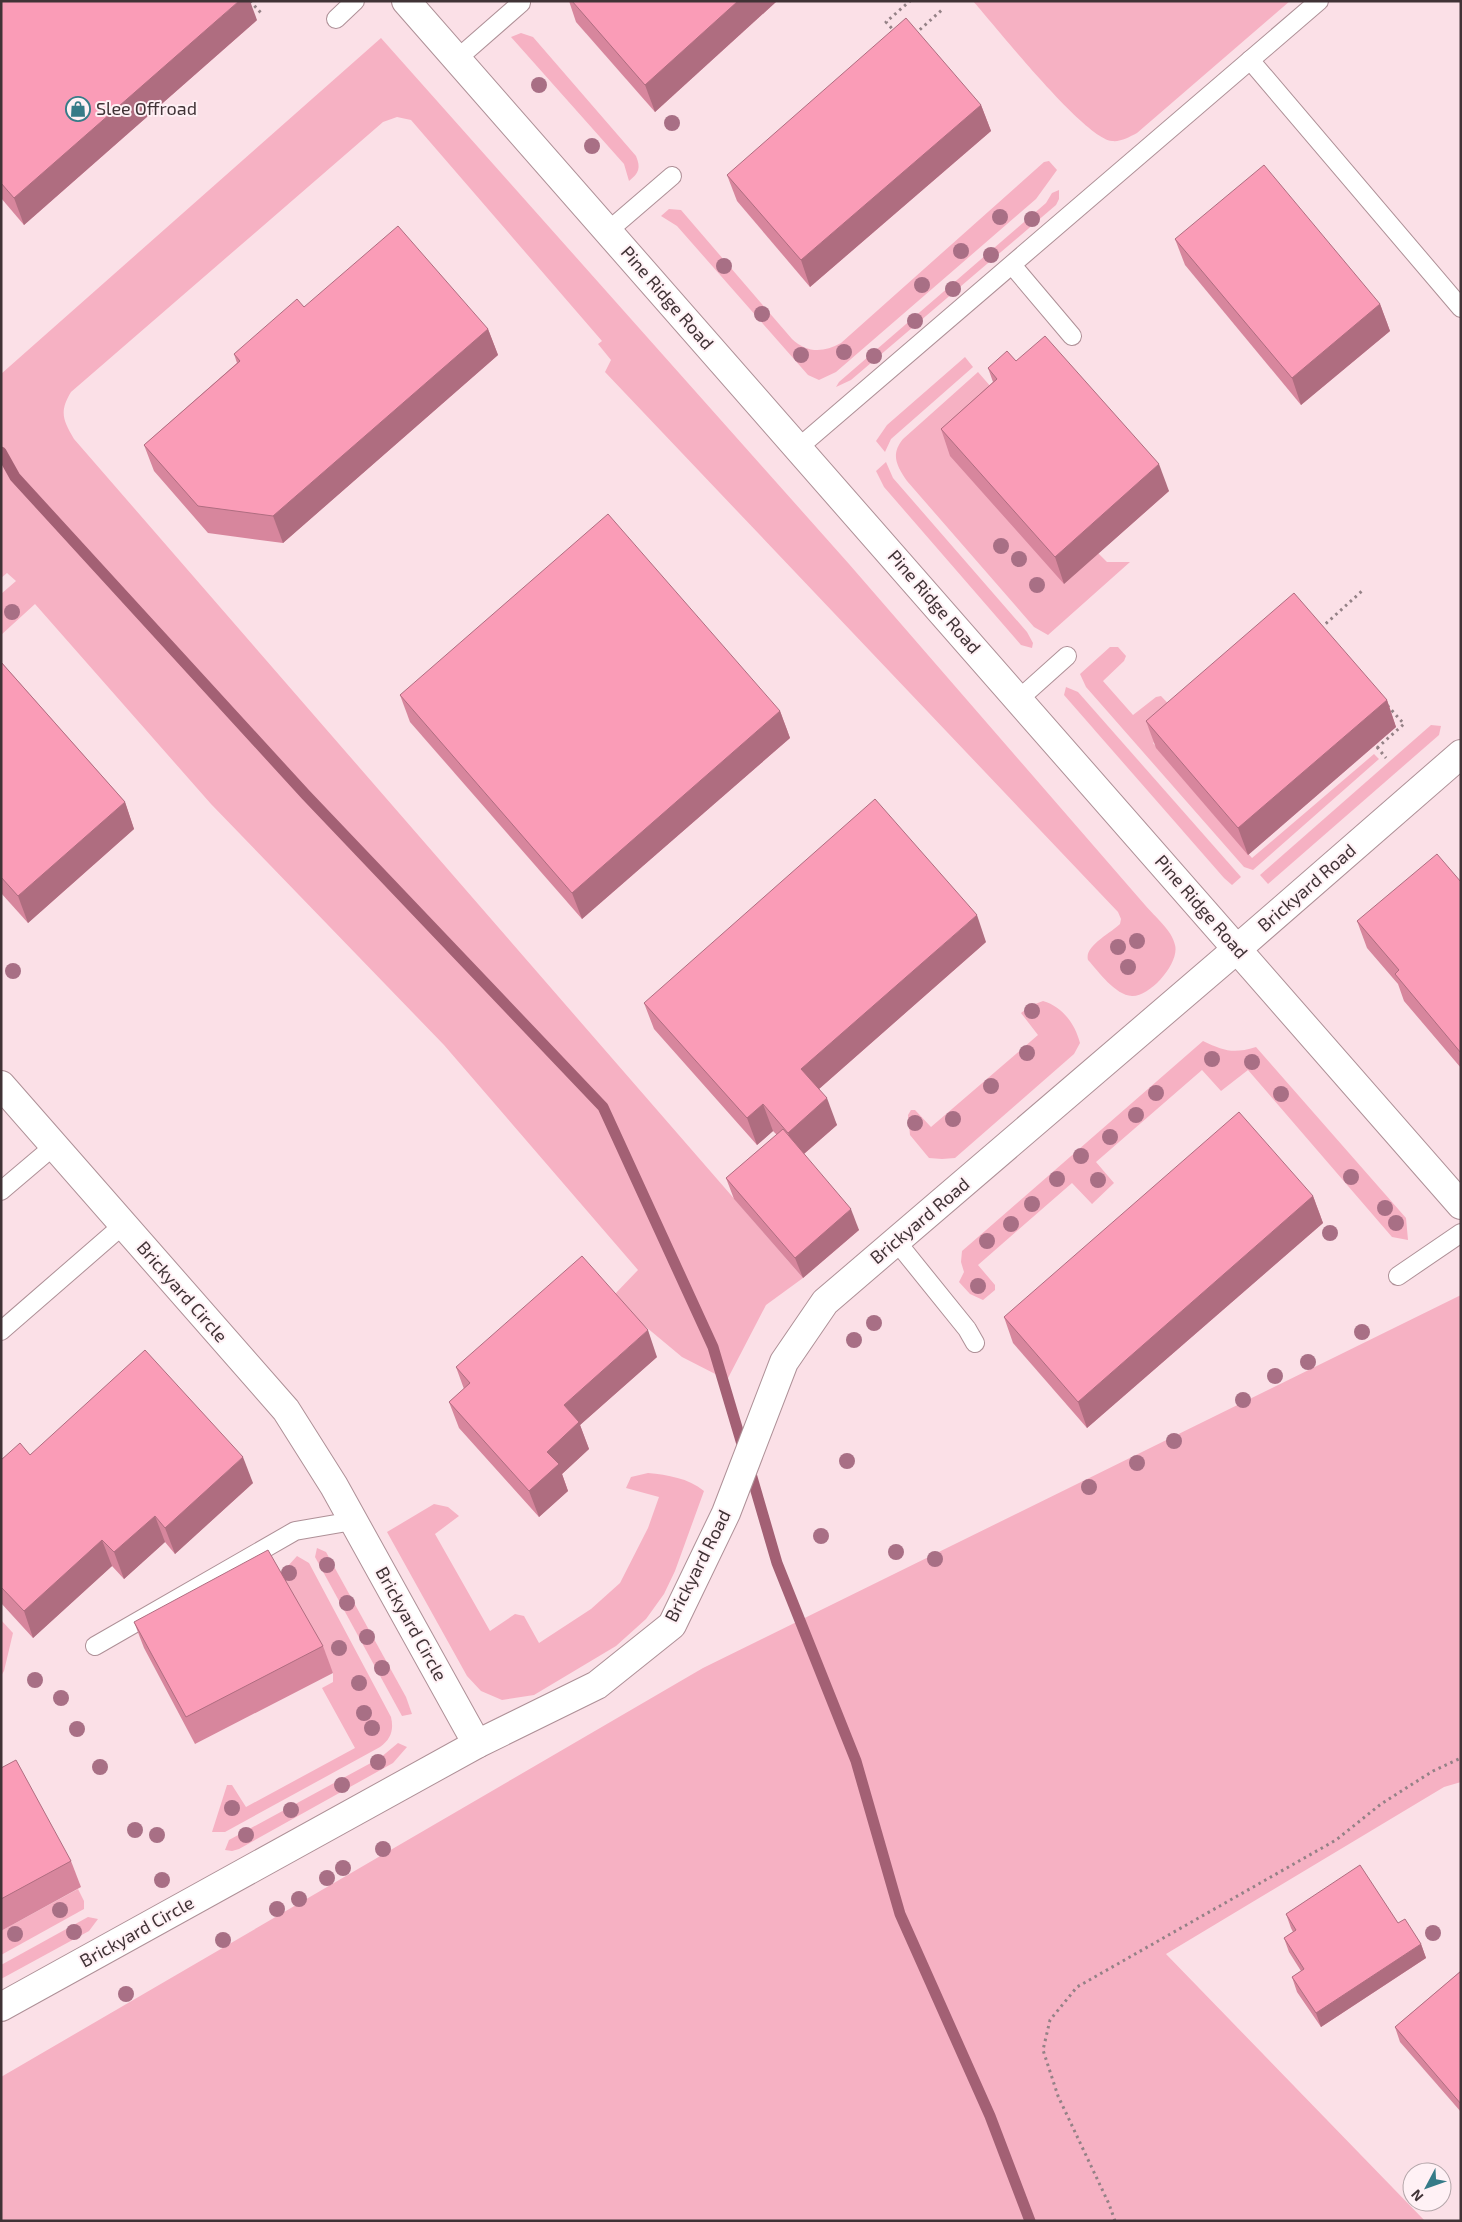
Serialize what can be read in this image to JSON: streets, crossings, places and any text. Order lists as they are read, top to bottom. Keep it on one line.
{"streets":{"street":["Pine Ridge Road","Brickyard Road","Brickyard Circle"]},"crossings":[["Pine Ridge Road","Brickyard Road"],["Brickyard Road","Brickyard Circle"]],"places":{"shop":["Slee Offroad"]},"north":"bottom left"}
